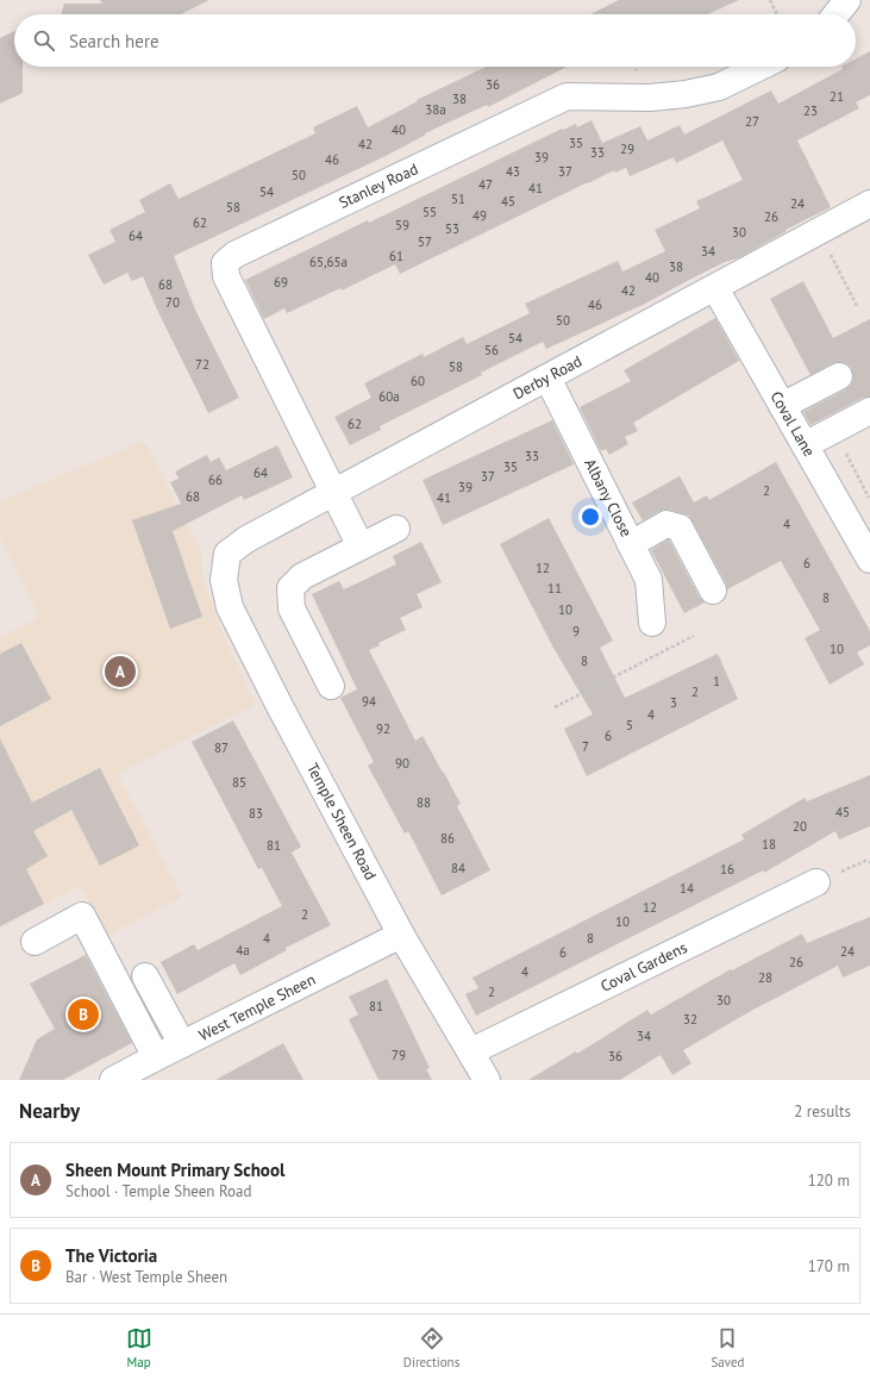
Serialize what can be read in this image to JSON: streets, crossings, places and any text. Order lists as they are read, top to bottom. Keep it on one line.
{"streets":{"street":["Stanley Road","Derby Road","Coval Lane","Albany Close","Temple Sheen Road","Coval Gardens","West Temple Sheen"]},"crossings":[["Stanley Road","Derby Road"],["Derby Road","Coval Lane"],["Derby Road","Albany Close"],["Derby Road","Temple Sheen Road"],["Temple Sheen Road","Coval Gardens"],["Temple Sheen Road","West Temple Sheen"]],"house_numbers":["36","21","38","38a","23","27","40","35","42","29","33","39","46","43","37","50","47","41","54","51","45","24","58","55","49","26","62","59","53","30","64","57","34","61","65,65a","38","40","69","68","42","70","46","50","54","56","72","58","60","60a","62","33","35","64","37","66","39","2","68","41","4","6","12","11","8","10","9","10","8","1","2","94","3","4","5","92","6","7","87","90","85","88","45","83","20","86","18","81","84","16","14","12","2","10","4","8","4a","24","6","26","4","28","2","30","81","32","34","79","36"],"page":{"search":"Search here","pins":["A","B"],"heading":["Nearby","2 results"],"list":[{"mark":"A","name":"Sheen Mount Primary School","note":"School · Temple Sheen Road","value":"120 m"},{"mark":"B","name":"The Victoria","note":"Bar · West Temple Sheen","value":"170 m"}],"nav":["Map","Directions","Saved"]}}
